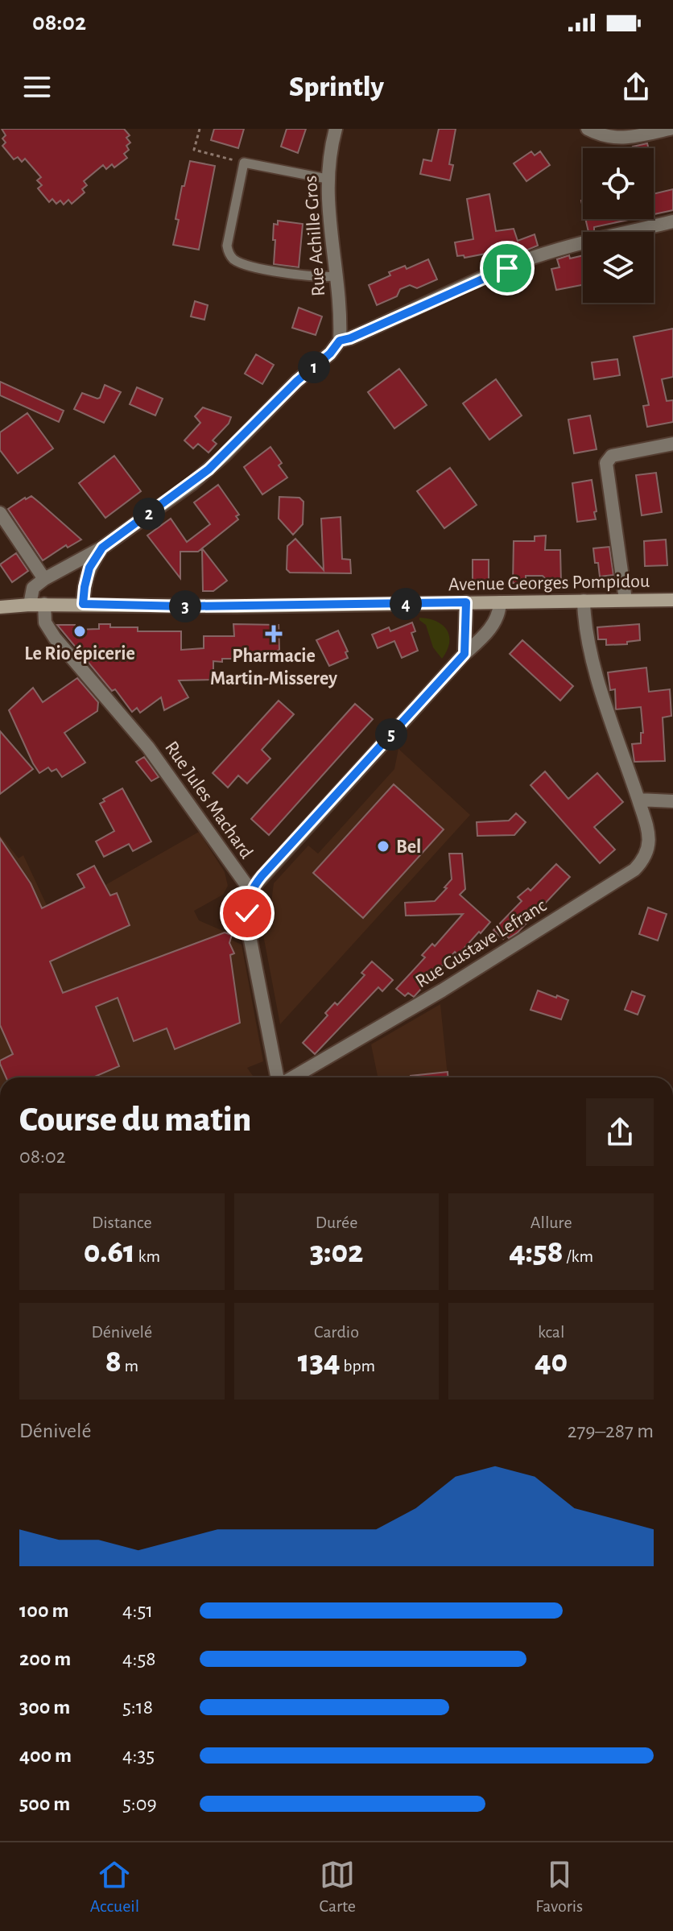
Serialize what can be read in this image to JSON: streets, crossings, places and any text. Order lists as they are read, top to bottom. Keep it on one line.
{"streets":{"main road":["Avenue Georges Pompidou"],"street":["Rue Achille Gros","Rue Jules Machard","Rue Gustave Lefranc"]},"crossings":[["Avenue Georges Pompidou","Rue Jules Machard"],["Avenue Georges Pompidou","Rue Gustave Lefranc"]],"places":{"other":["Le Rio épicerie","Bel"],"health":["Pharmacie Martin-Misserey"]},"page":{"status":"08:02","header":"Sprintly","pins":["1","2","4","3","5"],"heading":["Course du matin","08:02"],"stats":[["Distance","0.61 km"],["Durée","3:02"],["Allure","4:58 /km"],["Dénivelé","8 m"],["Cardio","134 bpm"],["kcal","40"]],"chart":["Dénivelé","279–287 m"],"list":[{"name":"100 m","note":"4:51"},{"name":"200 m","note":"4:58"},{"name":"300 m","note":"5:18"},{"name":"400 m","note":"4:35"},{"name":"500 m","note":"5:09"}],"tabs":["Accueil","Carte","Favoris"]}}
